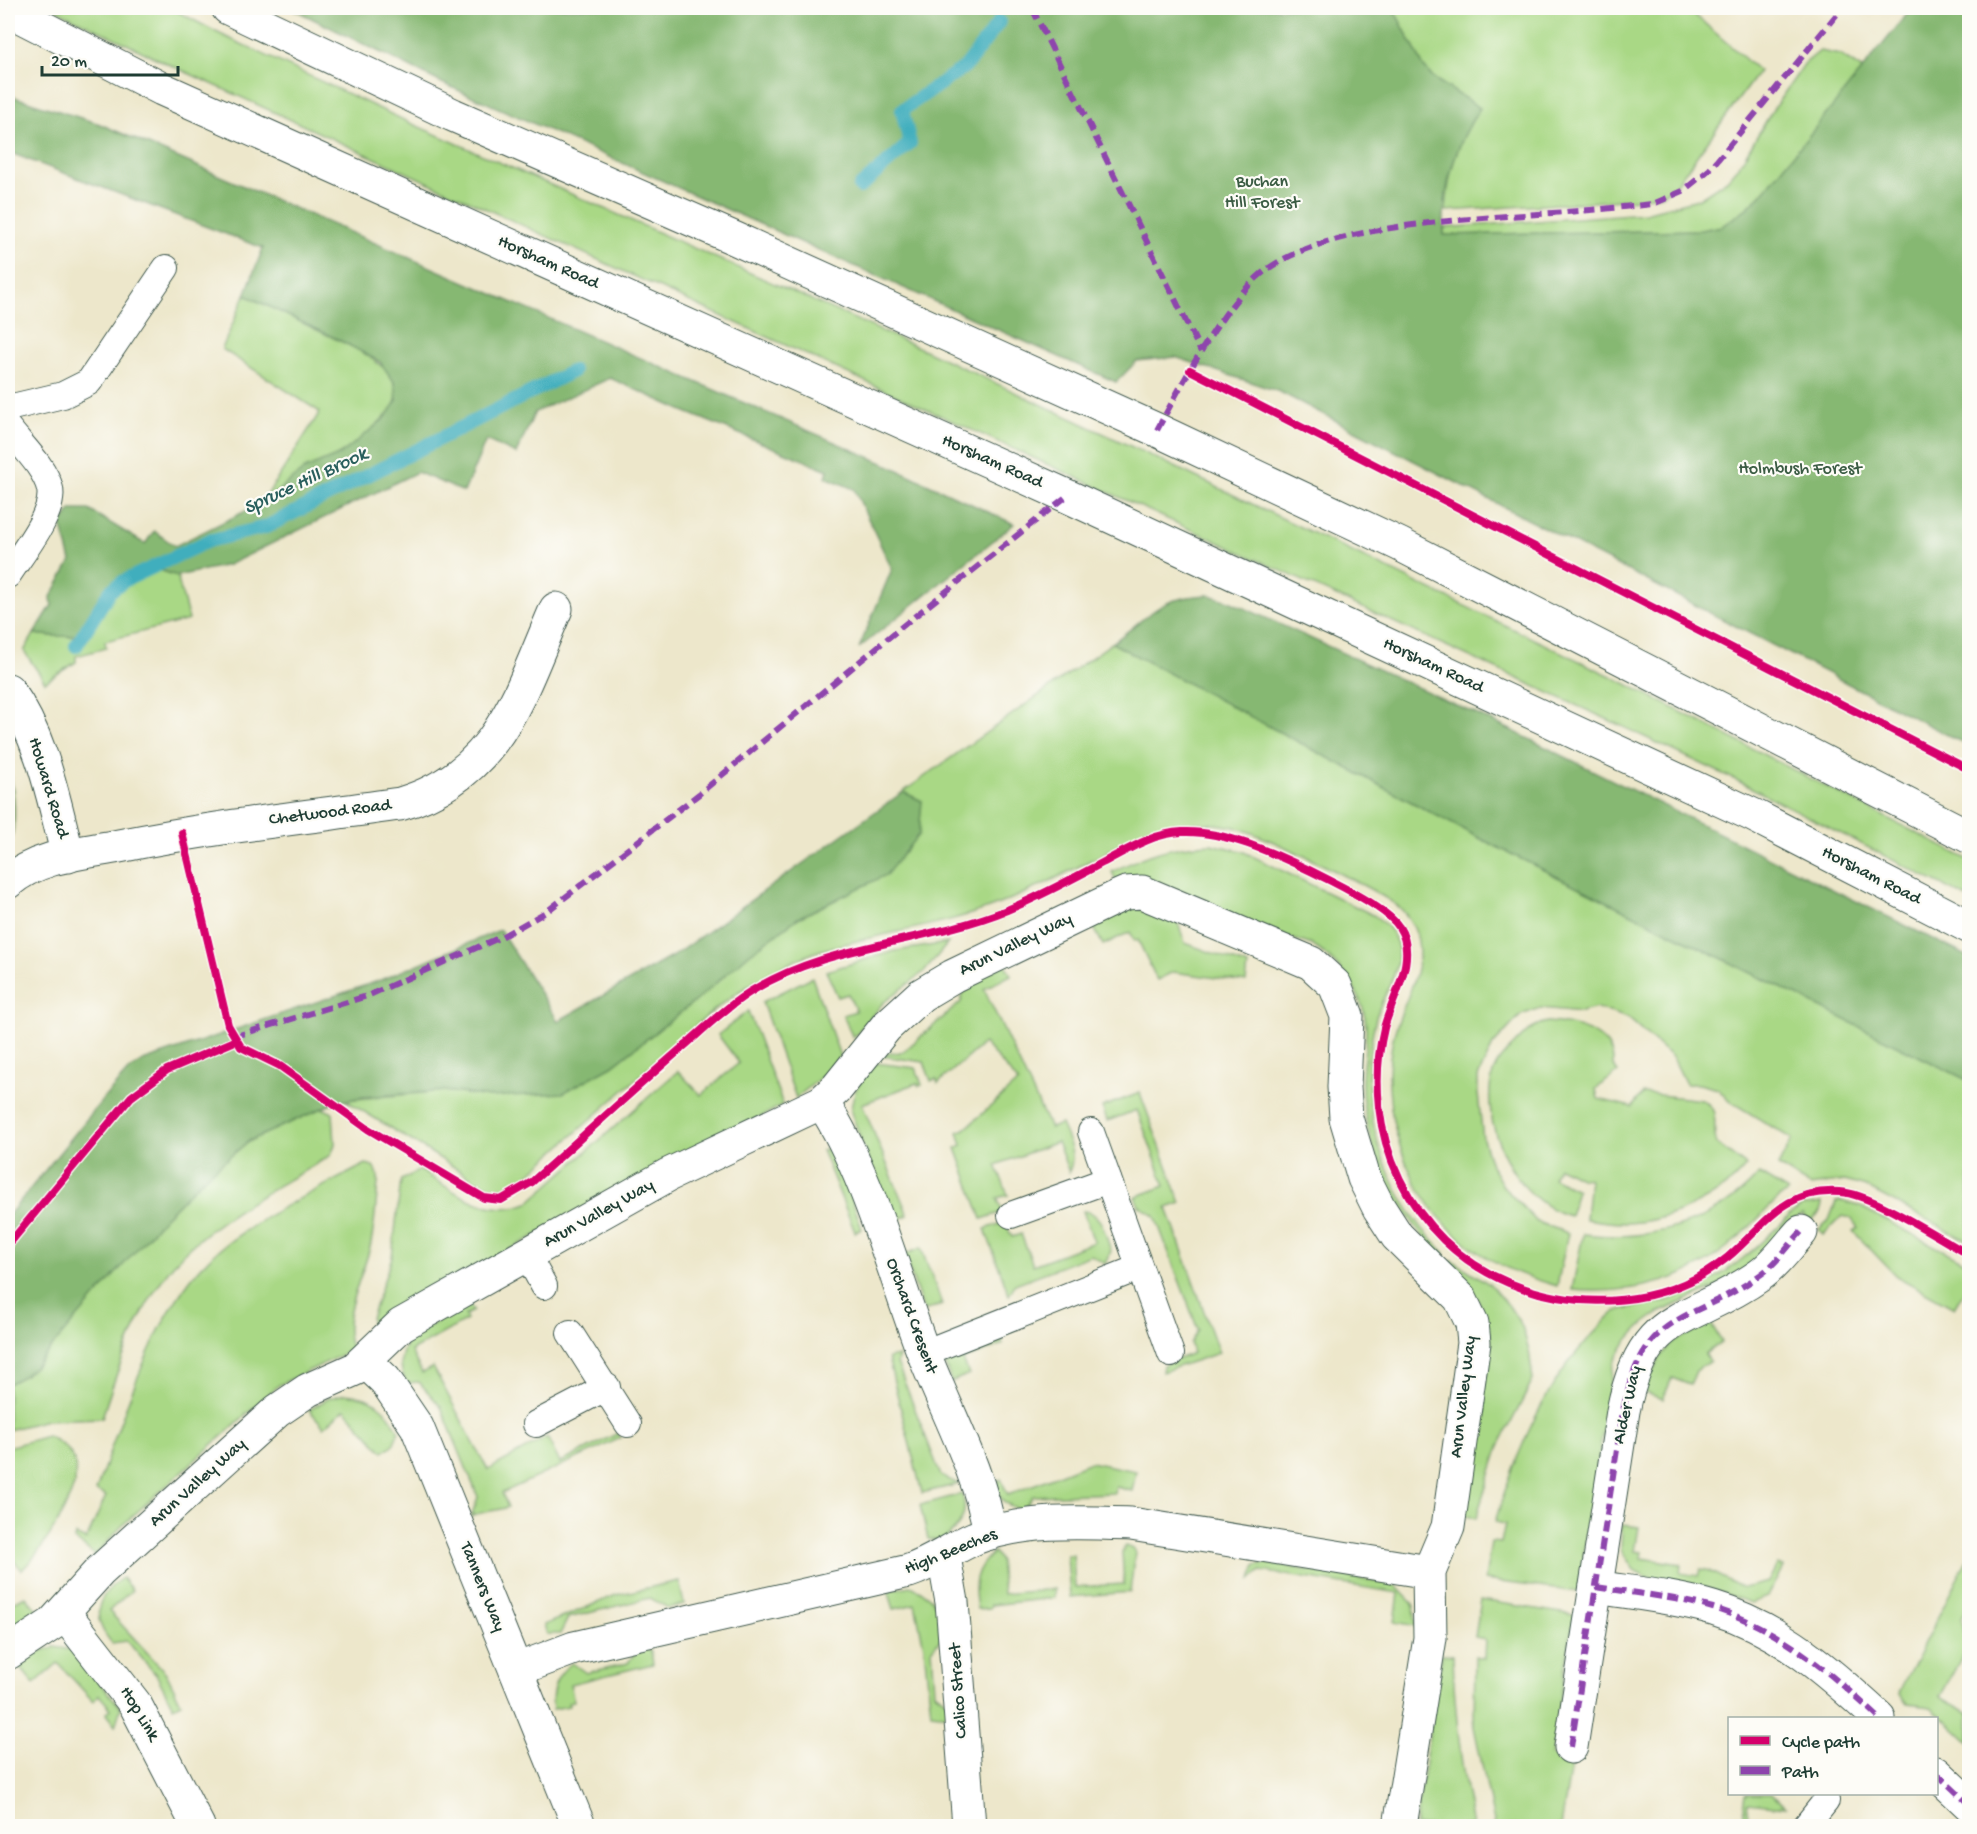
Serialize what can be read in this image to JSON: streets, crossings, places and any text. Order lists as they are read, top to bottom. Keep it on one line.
{"streets":{"main road":["Horsham Road","Howard Road","Chetwood Road","Arun Valley Way","Orchard Cresent","Alder Way","High Beeches","Tanners Way","Calico Street","Hop Link"]},"crossings":[["Howard Road","Chetwood Road"],["Arun Valley Way","Orchard Cresent"],["Arun Valley Way","High Beeches"],["Arun Valley Way","Tanners Way"],["Arun Valley Way","Hop Link"],["Orchard Cresent","High Beeches"],["High Beeches","Tanners Way"],["High Beeches","Calico Street"]],"water":["Spruce Hill Brook"],"parks":["Buchan Hill Forest","Holmbush Forest"],"legend":["Cycle path","Path"],"scale_bar":"20 m"}
